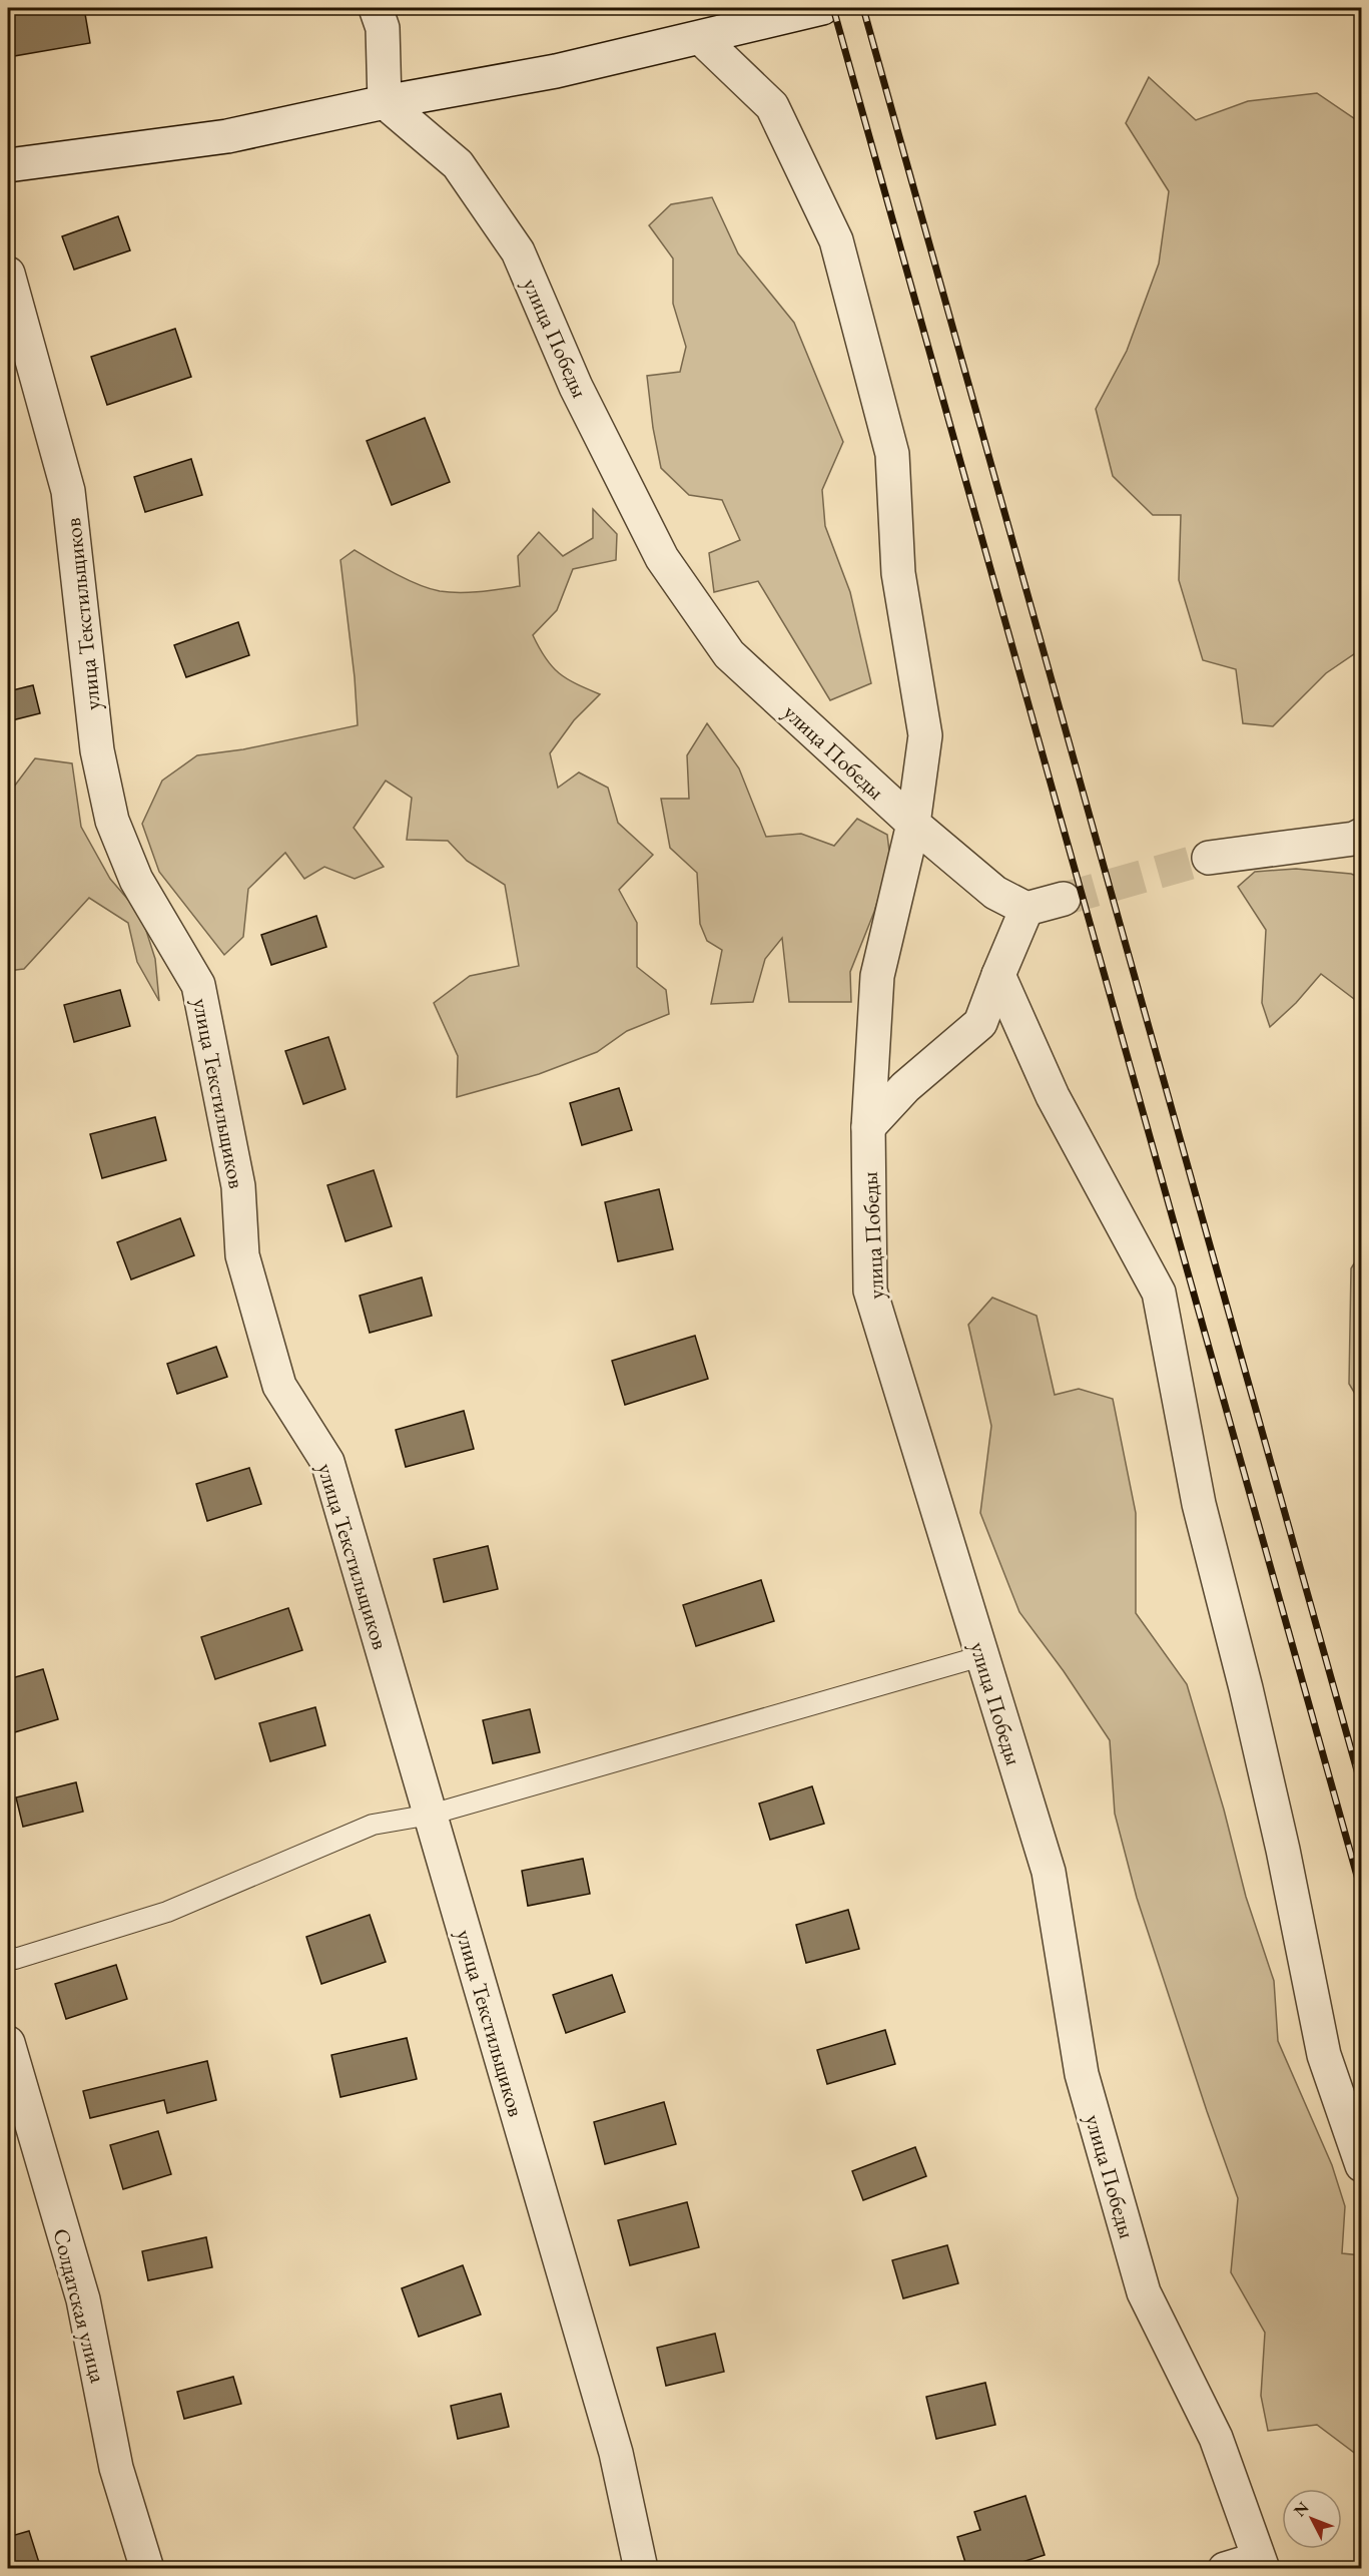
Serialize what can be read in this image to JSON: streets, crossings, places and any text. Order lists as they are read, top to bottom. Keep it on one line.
{"streets":{"street":["улица Победы","улица Текстильщиков","Солдатская улица"]},"north":"top left"}
